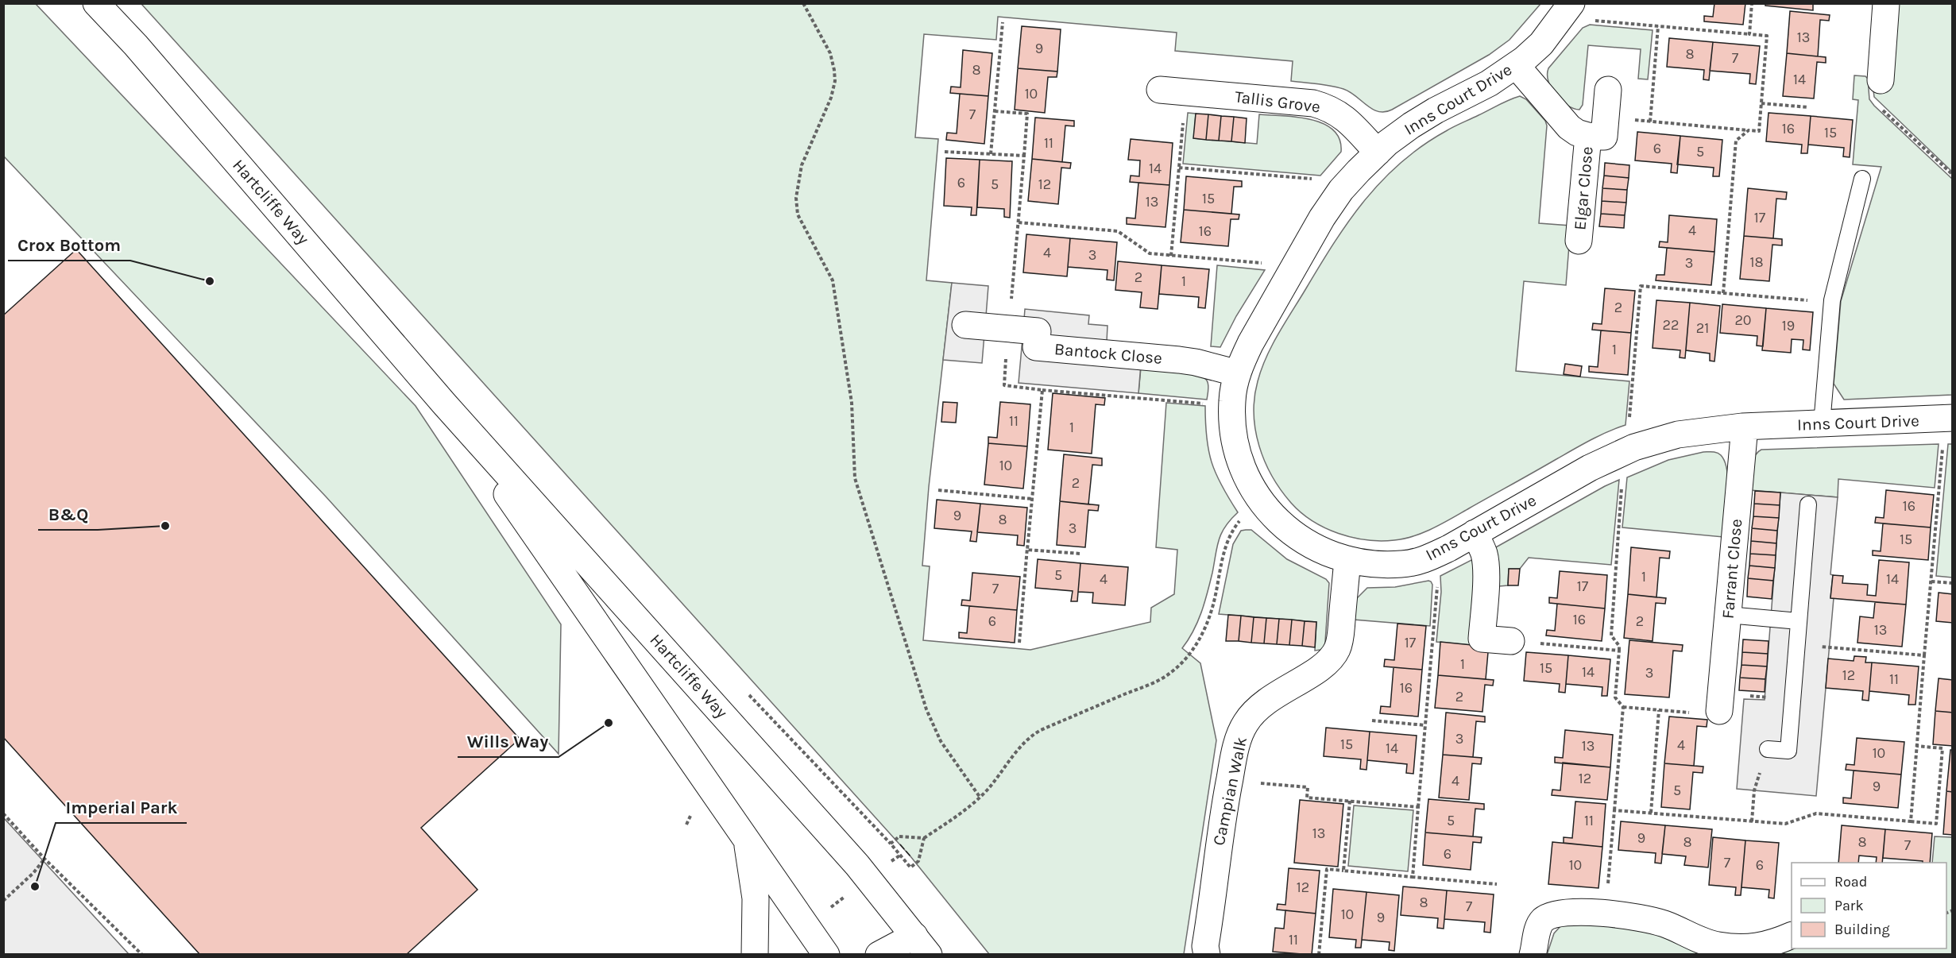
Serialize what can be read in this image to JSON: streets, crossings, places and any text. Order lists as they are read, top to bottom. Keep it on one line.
{"streets":{"main road":["Inns Court Drive","Tallis Grove","Elgar Close","Hartcliffe Way","Bantock Close","Farrant Close","Campian Walk"]},"crossings":[["Inns Court Drive","Tallis Grove"],["Inns Court Drive","Elgar Close"],["Inns Court Drive","Bantock Close"],["Inns Court Drive","Farrant Close"],["Inns Court Drive","Campian Walk"]],"places":["Crox Bottom","B&Q","Wills Way","Imperial Park"],"house_numbers":["13","9","8","7","8","14","10","7","16","15","11","6","5","14","6","5","12","15","13","17","4","16","4","3","18","3","2","1","2","20","22","19","21","1","11","1","10","2","16","9","8","3","15","5","1","4","14","17","7","16","6","2","13","17","1","15","14","3","12","11","16","2","3","15","4","13","14","10","12","4","9","5","5","11","13","9","8","8","7","6","7","10","6","12","8","7","10","9","11"],"legend":["Road","Park","Building"]}
